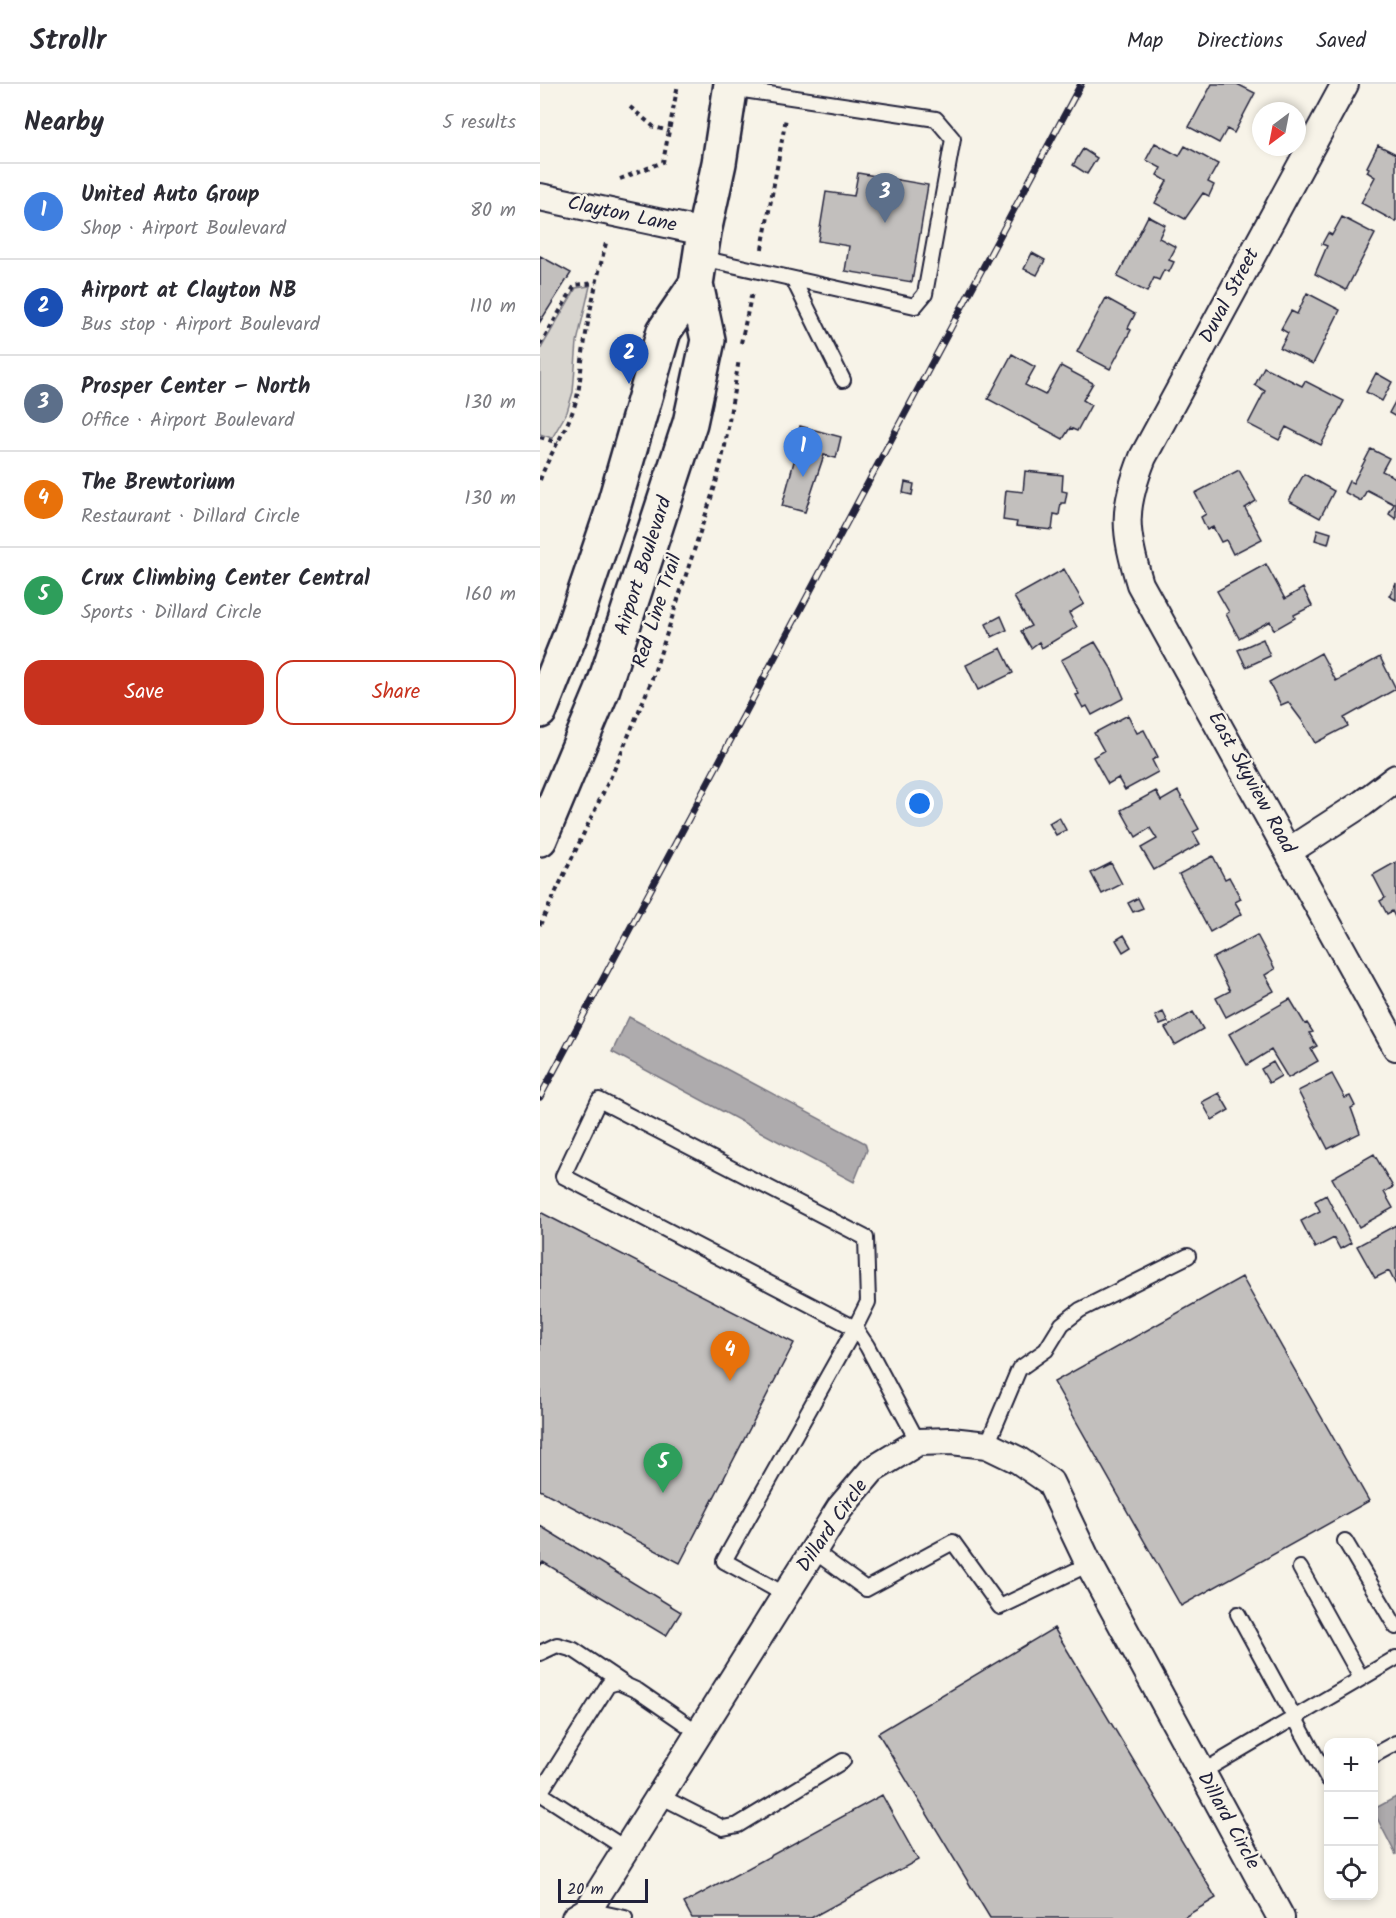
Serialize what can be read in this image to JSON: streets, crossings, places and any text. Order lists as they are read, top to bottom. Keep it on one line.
{"streets":{"main road":["Airport Boulevard"],"street":["Clayton Lane","Duval Street","East Skyview Road","Dillard Circle"],"path":["Red Line Trail"]},"crossings":[["Clayton Lane","Airport Boulevard"],["Duval Street","East Skyview Road"]],"scale_bar":"20 m","north":"bottom left","page":{"header":"Strollr","nav":["Map","Directions","Saved"],"heading":["Nearby","5 results"],"list":[{"mark":"1","name":"United Auto Group","note":"Shop · Airport Boulevard","value":"80 m"},{"mark":"2","name":"Airport at Clayton NB","note":"Bus stop · Airport Boulevard","value":"110 m"},{"mark":"3","name":"Prosper Center – North","note":"Office · Airport Boulevard","value":"130 m"},{"mark":"4","name":"The Brewtorium","note":"Restaurant · Dillard Circle","value":"130 m"},{"mark":"5","name":"Crux Climbing Center Central","note":"Sports · Dillard Circle","value":"160 m"}],"pins":["3","2","1","4","5"],"buttons":["Save","Share"],"map_buttons":["+","−"],"scale":"20 m"}}
